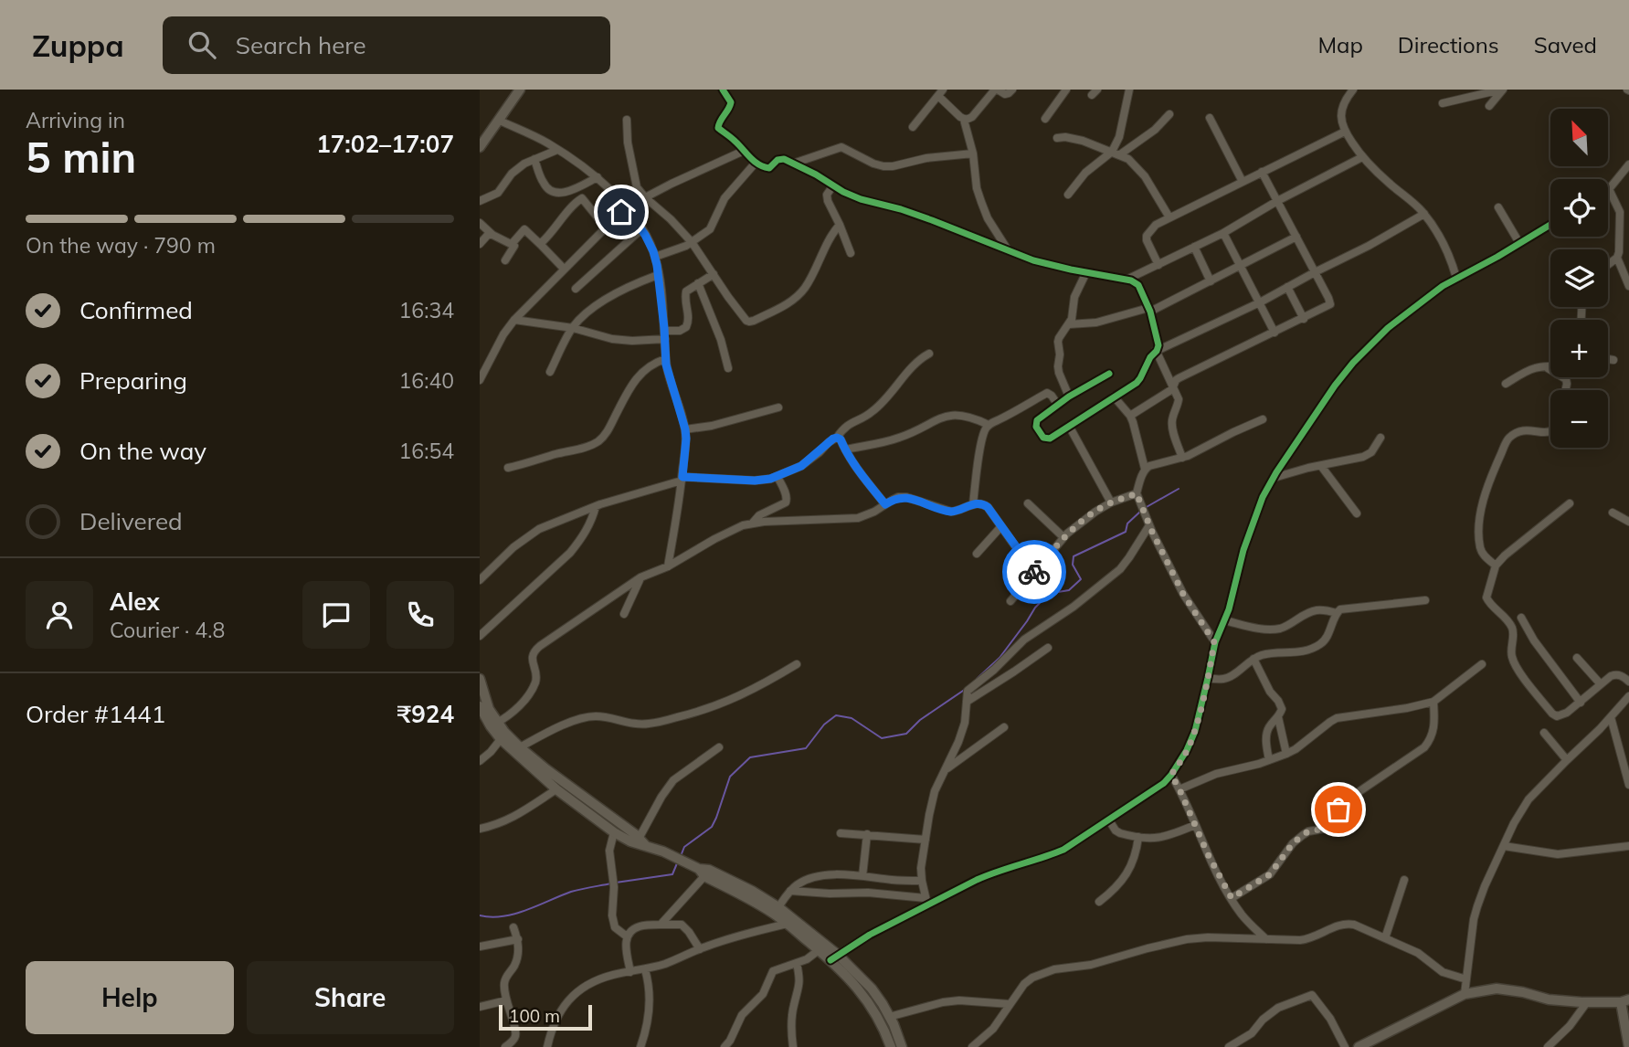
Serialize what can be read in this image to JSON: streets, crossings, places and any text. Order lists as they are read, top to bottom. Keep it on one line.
{"scale_bar":"100 m","north":"top left","page":{"header":"Zuppa","search":"Search here","nav":["Map","Directions","Saved"],"heading":["5 min","Arriving in","17:02–17:07"],"panel":["Alex","Courier · 4.8","Order #1441","₹924"],"map_buttons":["+","−"],"bar":"On the way · 790 m","list":[["Confirmed","16:34"],["Preparing","16:40"],["On the way","16:54"],"Delivered"],"buttons":["Help","Share"],"scale":"100 m"}}
